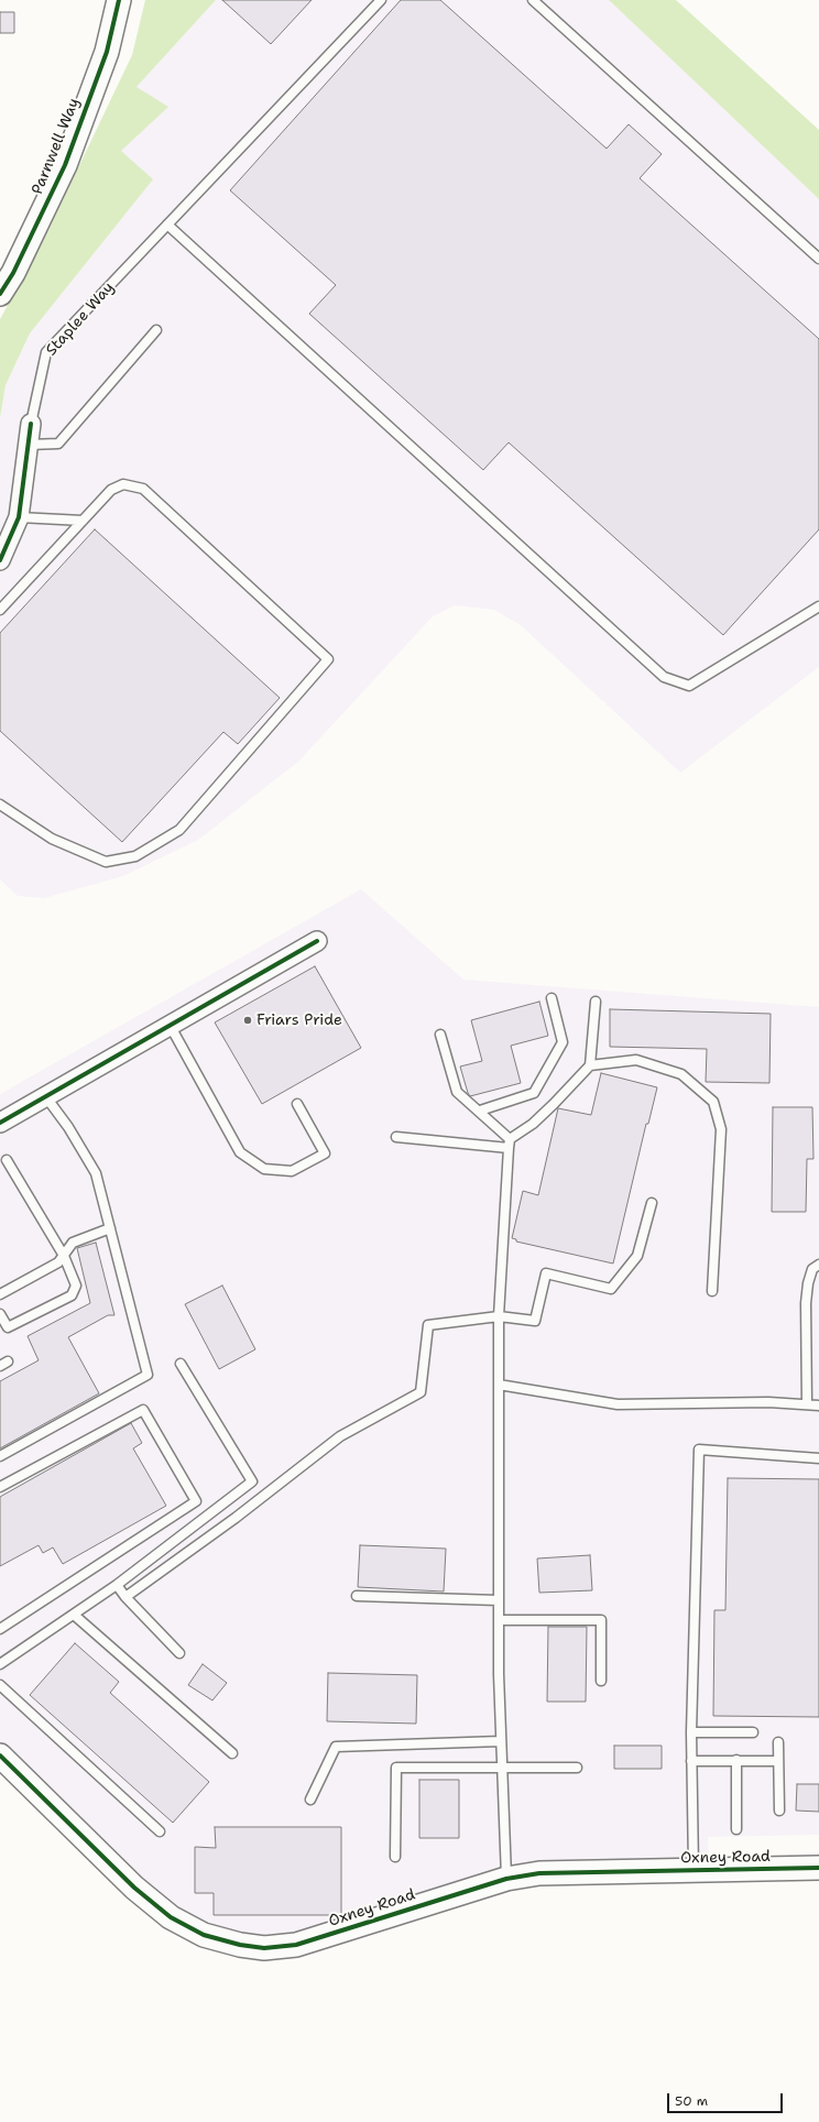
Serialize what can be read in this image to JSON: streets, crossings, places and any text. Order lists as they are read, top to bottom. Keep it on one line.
{"streets":{"street":["Parnwell Way","Staplee Way","Oxney Road"]},"places":["Friars Pride"],"scale_bar":"50 m"}
